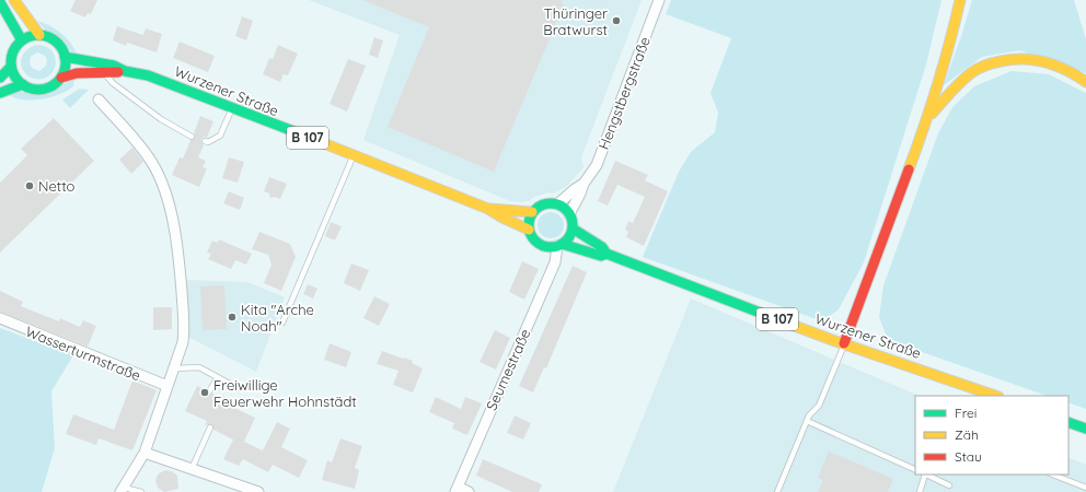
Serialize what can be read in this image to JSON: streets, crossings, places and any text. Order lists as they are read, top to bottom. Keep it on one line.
{"streets":{"main road":["Wurzener Straße","B 107"],"street":["Hengstbergstraße","Wasserturmstraße","Seumestraße"]},"crossings":[["Wurzener Straße","Hengstbergstraße"],["Wurzener Straße","Seumestraße"],["Hengstbergstraße","Seumestraße"]],"places":["Thüringer Bratwurst","Netto","Kita \"Arche Noah\"","Freiwillige Feuerwehr Hohnstädt"],"legend":["Frei","Zäh","Stau"]}
